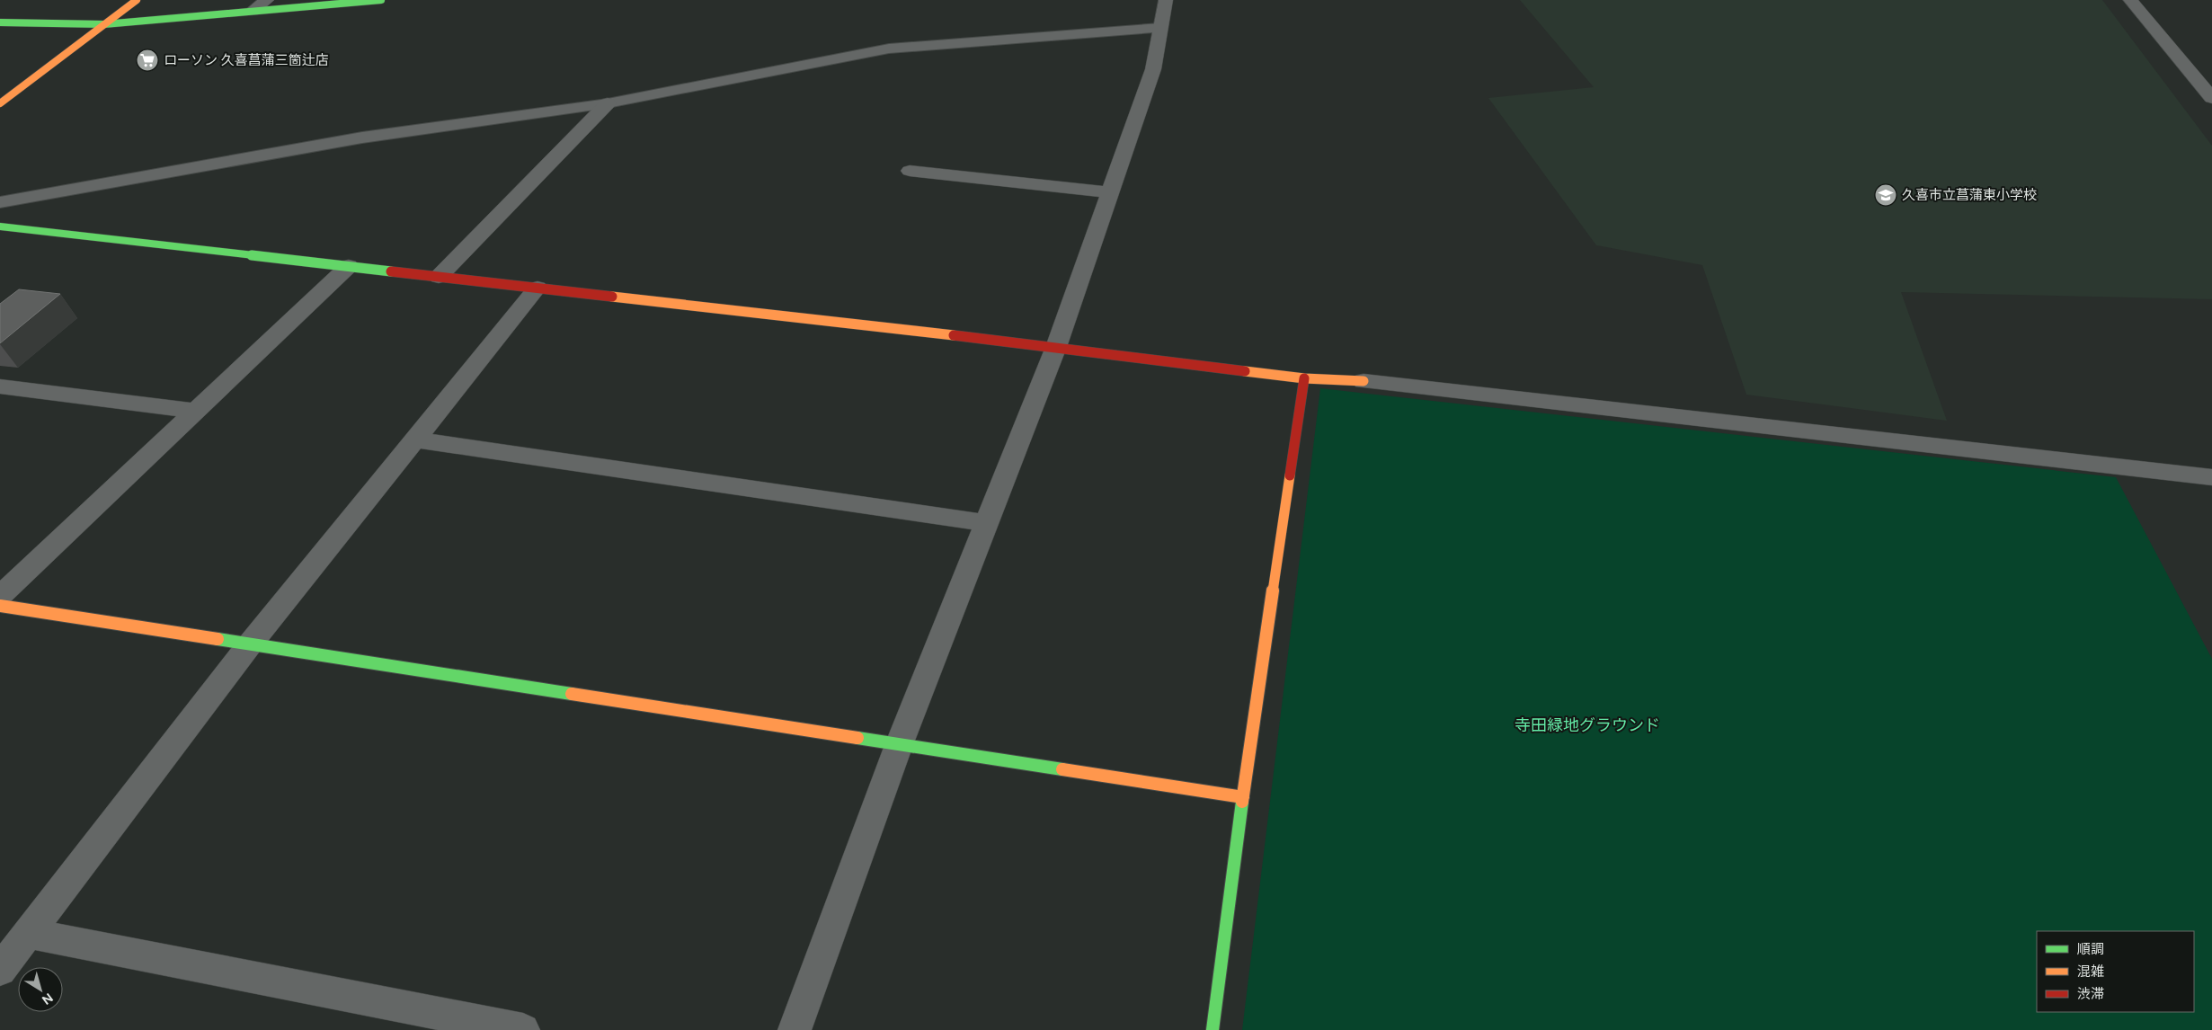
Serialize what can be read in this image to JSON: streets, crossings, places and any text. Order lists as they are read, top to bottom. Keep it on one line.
{"parks":["寺田緑地グラウンド"],"places":{"supermarket":["ローソン 久喜菖蒲三箇辻店"],"school or university":["久喜市立菖蒲東小学校"]},"legend":["順調","混雑","渋滞"],"north":"bottom right"}
